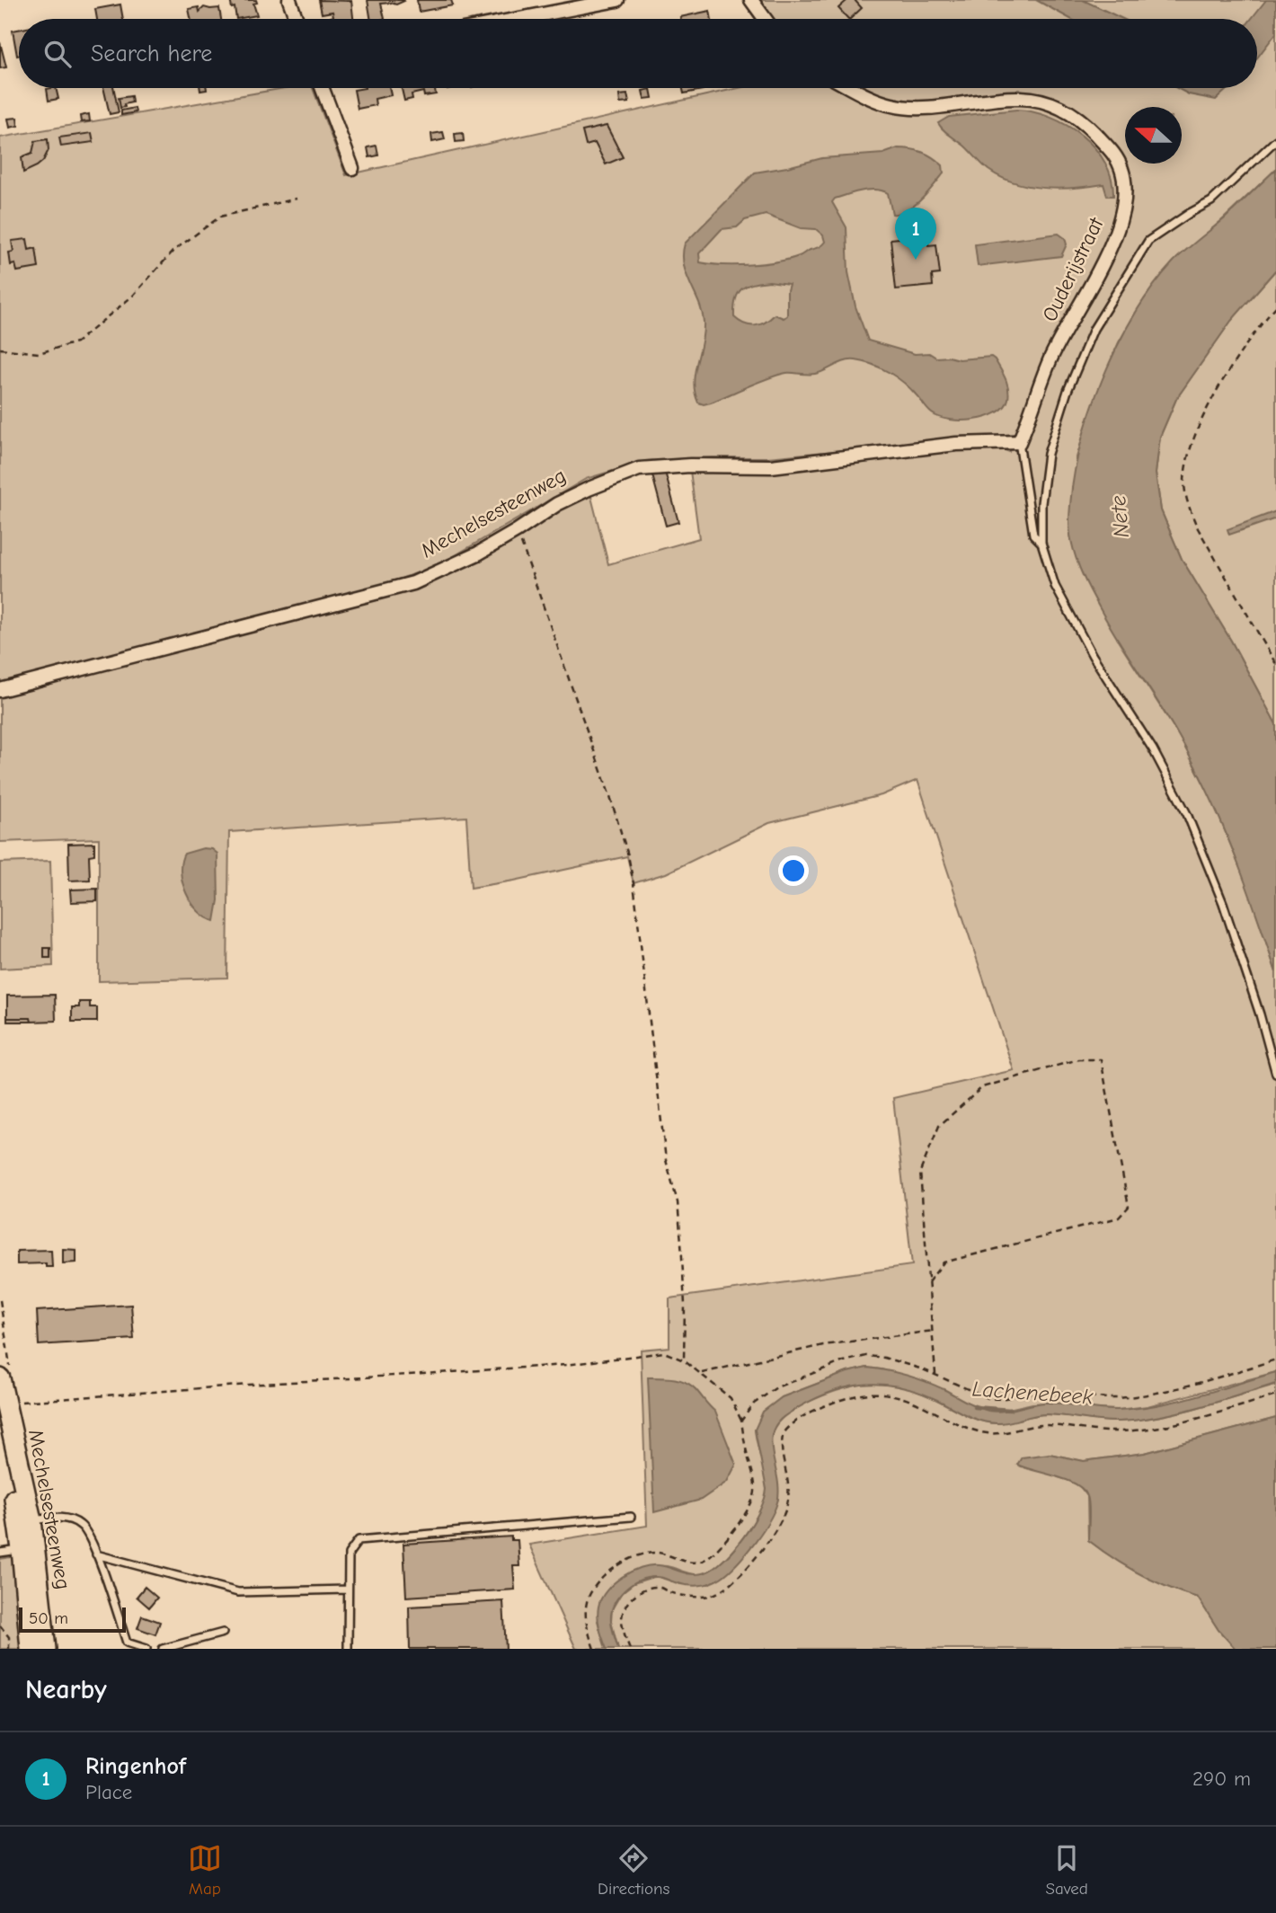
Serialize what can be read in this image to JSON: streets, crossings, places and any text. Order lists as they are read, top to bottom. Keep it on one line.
{"streets":{"main road":["Mechelsesteenweg"],"street":["Ouderijstraat"]},"crossings":[["Ouderijstraat","Mechelsesteenweg"]],"water":["Nete","Lachenebeek"],"scale_bar":"50 m","north":"left","page":{"search":"Search here","pins":"1","scale":"50 m","heading":"Nearby","list":[{"mark":"1","name":"Ringenhof","note":"Place","value":"290 m"}],"nav":["Map","Directions","Saved"]}}
